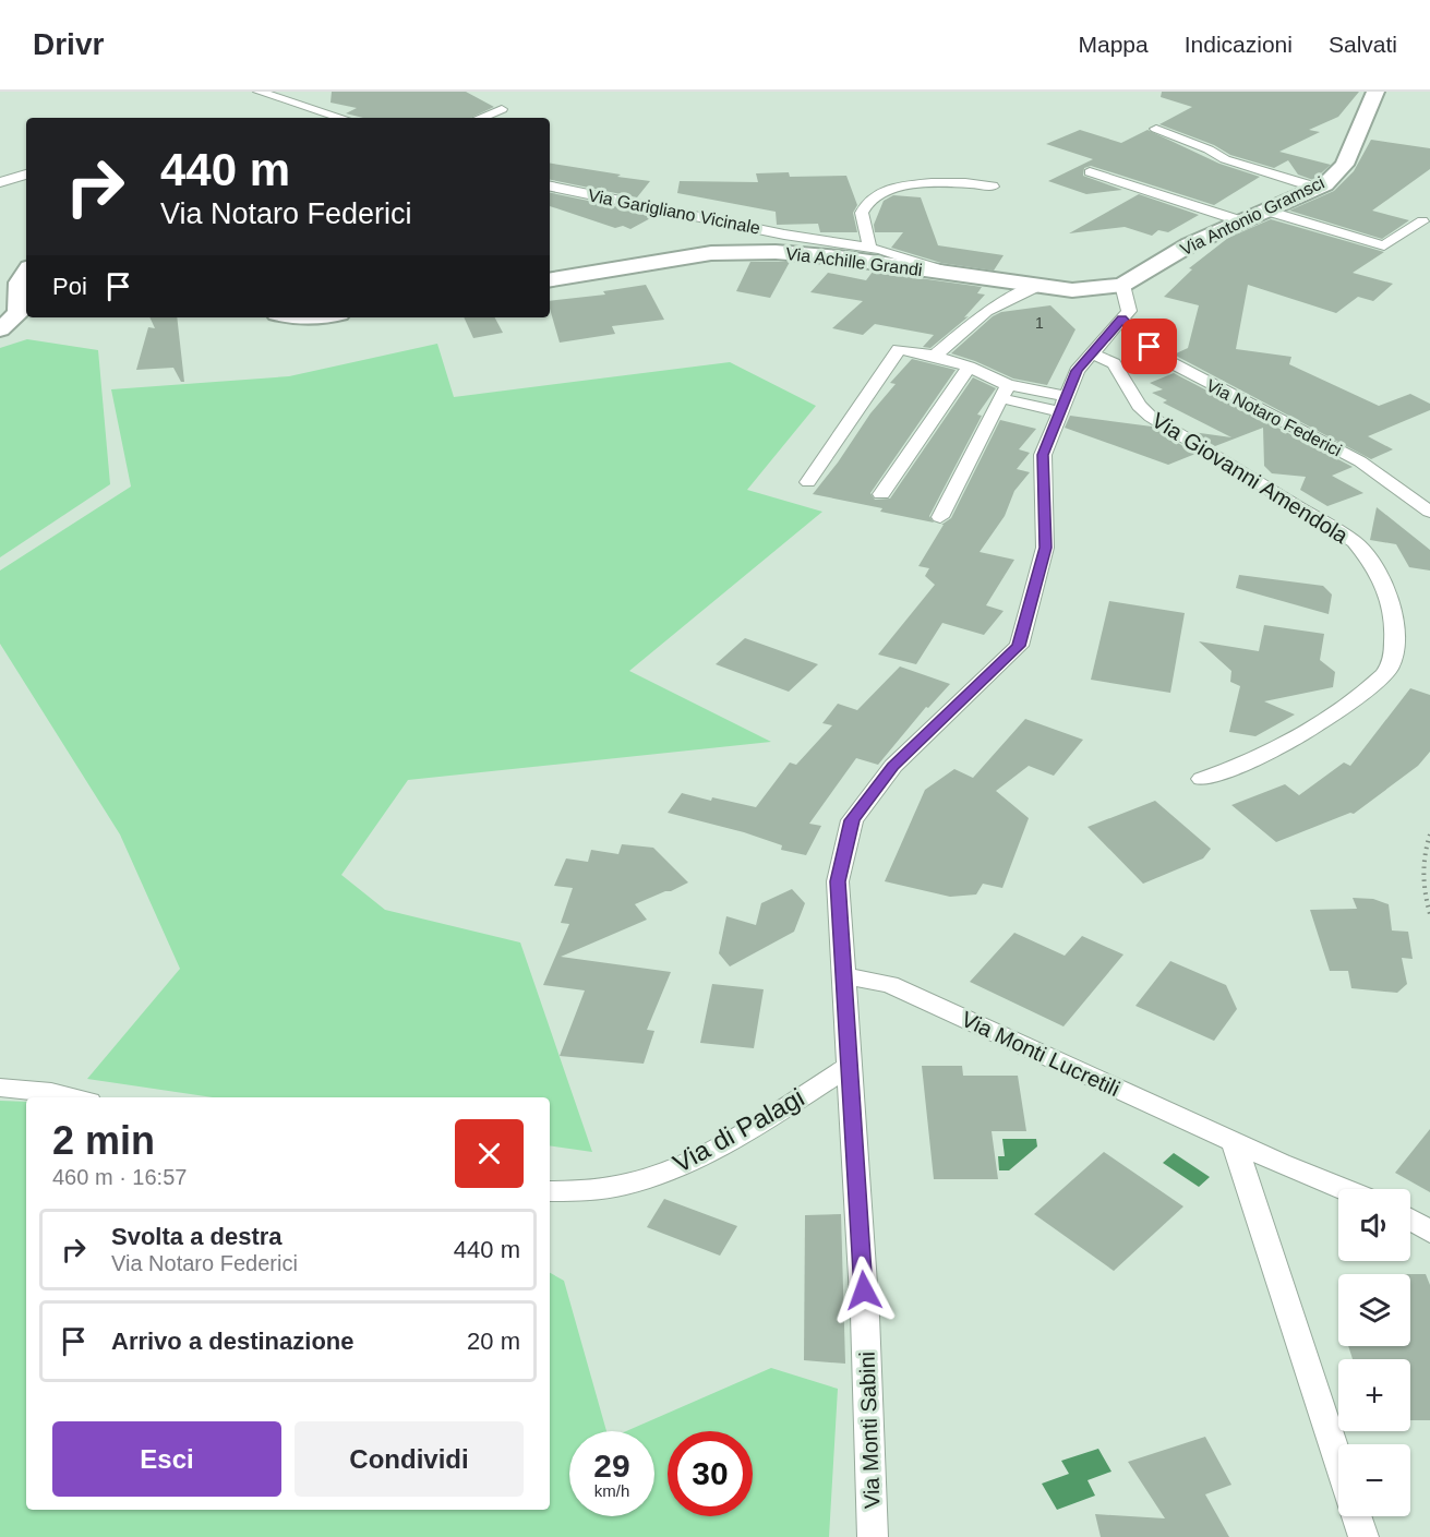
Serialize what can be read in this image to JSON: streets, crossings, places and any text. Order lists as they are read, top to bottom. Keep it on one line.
{"streets":{"main road":["Via Antonio Gramsci","Via Achille Grandi"],"street":["Via Garigliano Vicinale","Via Notaro Federici","Via Giovanni Amendola","Via Monti Lucretili","Via di Palagi","Via Monti Sabini"]},"crossings":[["Via Garigliano Vicinale","Via Achille Grandi"],["Via Antonio Gramsci","Via Achille Grandi"],["Via Notaro Federici","Via Monti Sabini"],["Via Giovanni Amendola","Via Monti Sabini"],["Via Monti Lucretili","Via Monti Sabini"],["Via di Palagi","Via Monti Sabini"]],"house_numbers":["1"],"page":{"header":"Drivr","nav":["Mappa","Indicazioni","Salvati"],"turn":["440 m","Via Notaro Federici"],"then":"Poi","heading":["2 min","460 m · 16:57"],"map_buttons":["+","−"],"list":[{"name":"Svolta a destra","note":"Via Notaro Federici","value":"440 m"},{"name":"Arrivo a destinazione","value":"20 m"}],"buttons":["Esci","Condividi"],"speed":"29 km/h","limit":"30"}}
